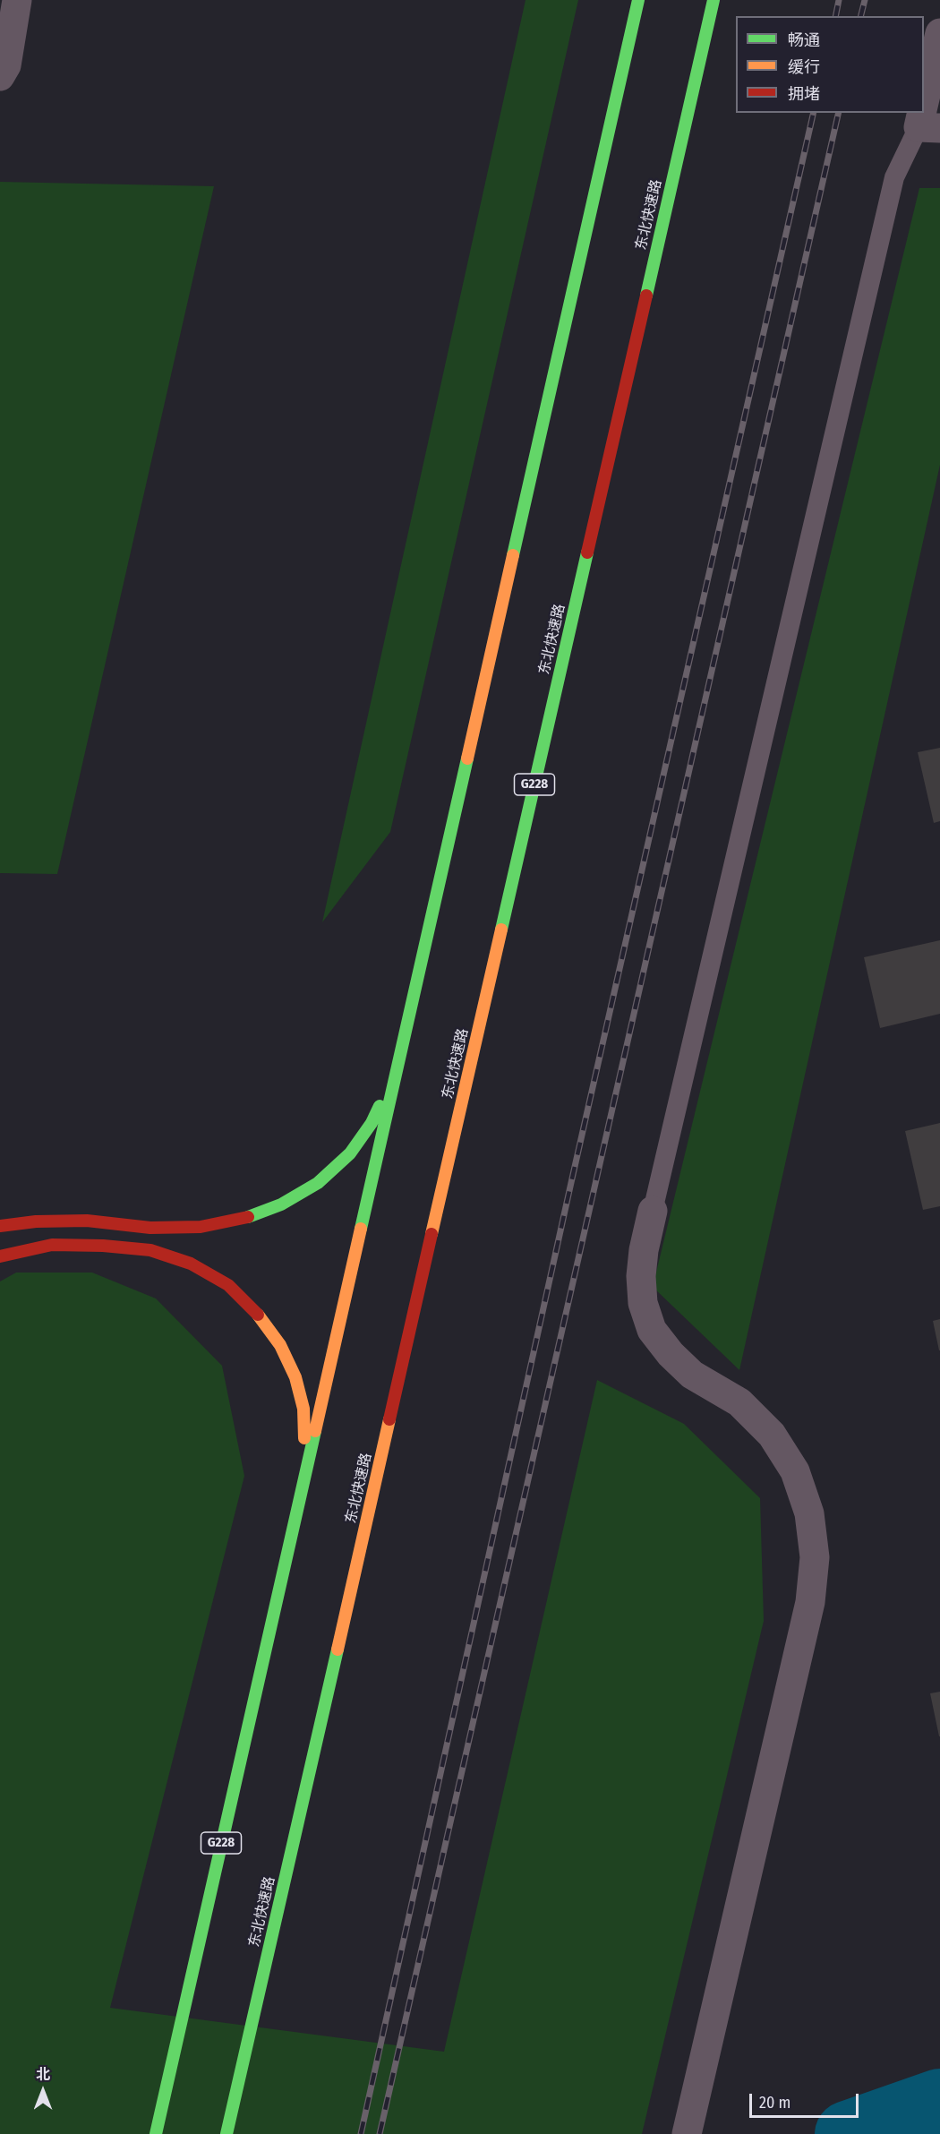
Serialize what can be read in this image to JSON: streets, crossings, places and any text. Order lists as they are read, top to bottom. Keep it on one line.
{"streets":{"highway":["东北快速路","G228"]},"legend":["畅通","缓行","拥堵"],"scale_bar":"20 m","north":"top"}
